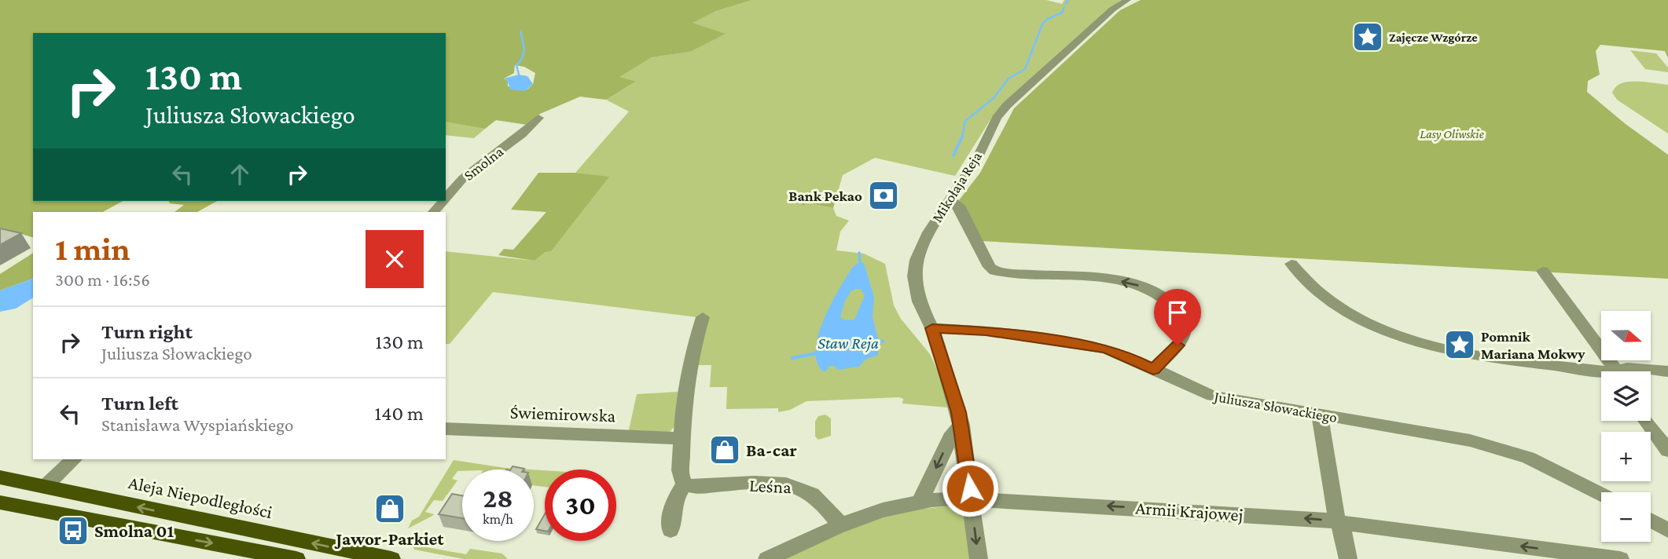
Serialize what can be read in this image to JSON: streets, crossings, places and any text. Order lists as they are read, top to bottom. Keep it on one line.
{"streets":{"main road":["Aleja Niepodległości"],"street":["Smolna","Mikołaja Reja","Juliusza Słowackiego","Świemirowska","Leśna","Armii Krajowej"]},"crossings":[["Mikołaja Reja","Juliusza Słowackiego"],["Mikołaja Reja","Armii Krajowej"],["Leśna","Armii Krajowej"]],"one_way":["Armii Krajowej"],"water":["Staw Reja"],"parks":["Lasy Oliwskie"],"places":{"place":["Zajęcze Wzgórze","Pomnik Mariana Mokwy"],"bank":["Bank Pekao"],"shop":["Ba-car","Jawor-Parkiet"],"bus stop":["Smolna 01"]},"north":"right","page":{"turn":["130 m","Juliusza Słowackiego"],"heading":["1 min","300 m · 16:56"],"list":[{"name":"Turn right","note":"Juliusza Słowackiego","value":"130 m"},{"name":"Turn left","note":"Stanisława Wyspiańskiego","value":"140 m"}],"map_buttons":["+","−"],"speed":"28 km/h","limit":"30"}}
